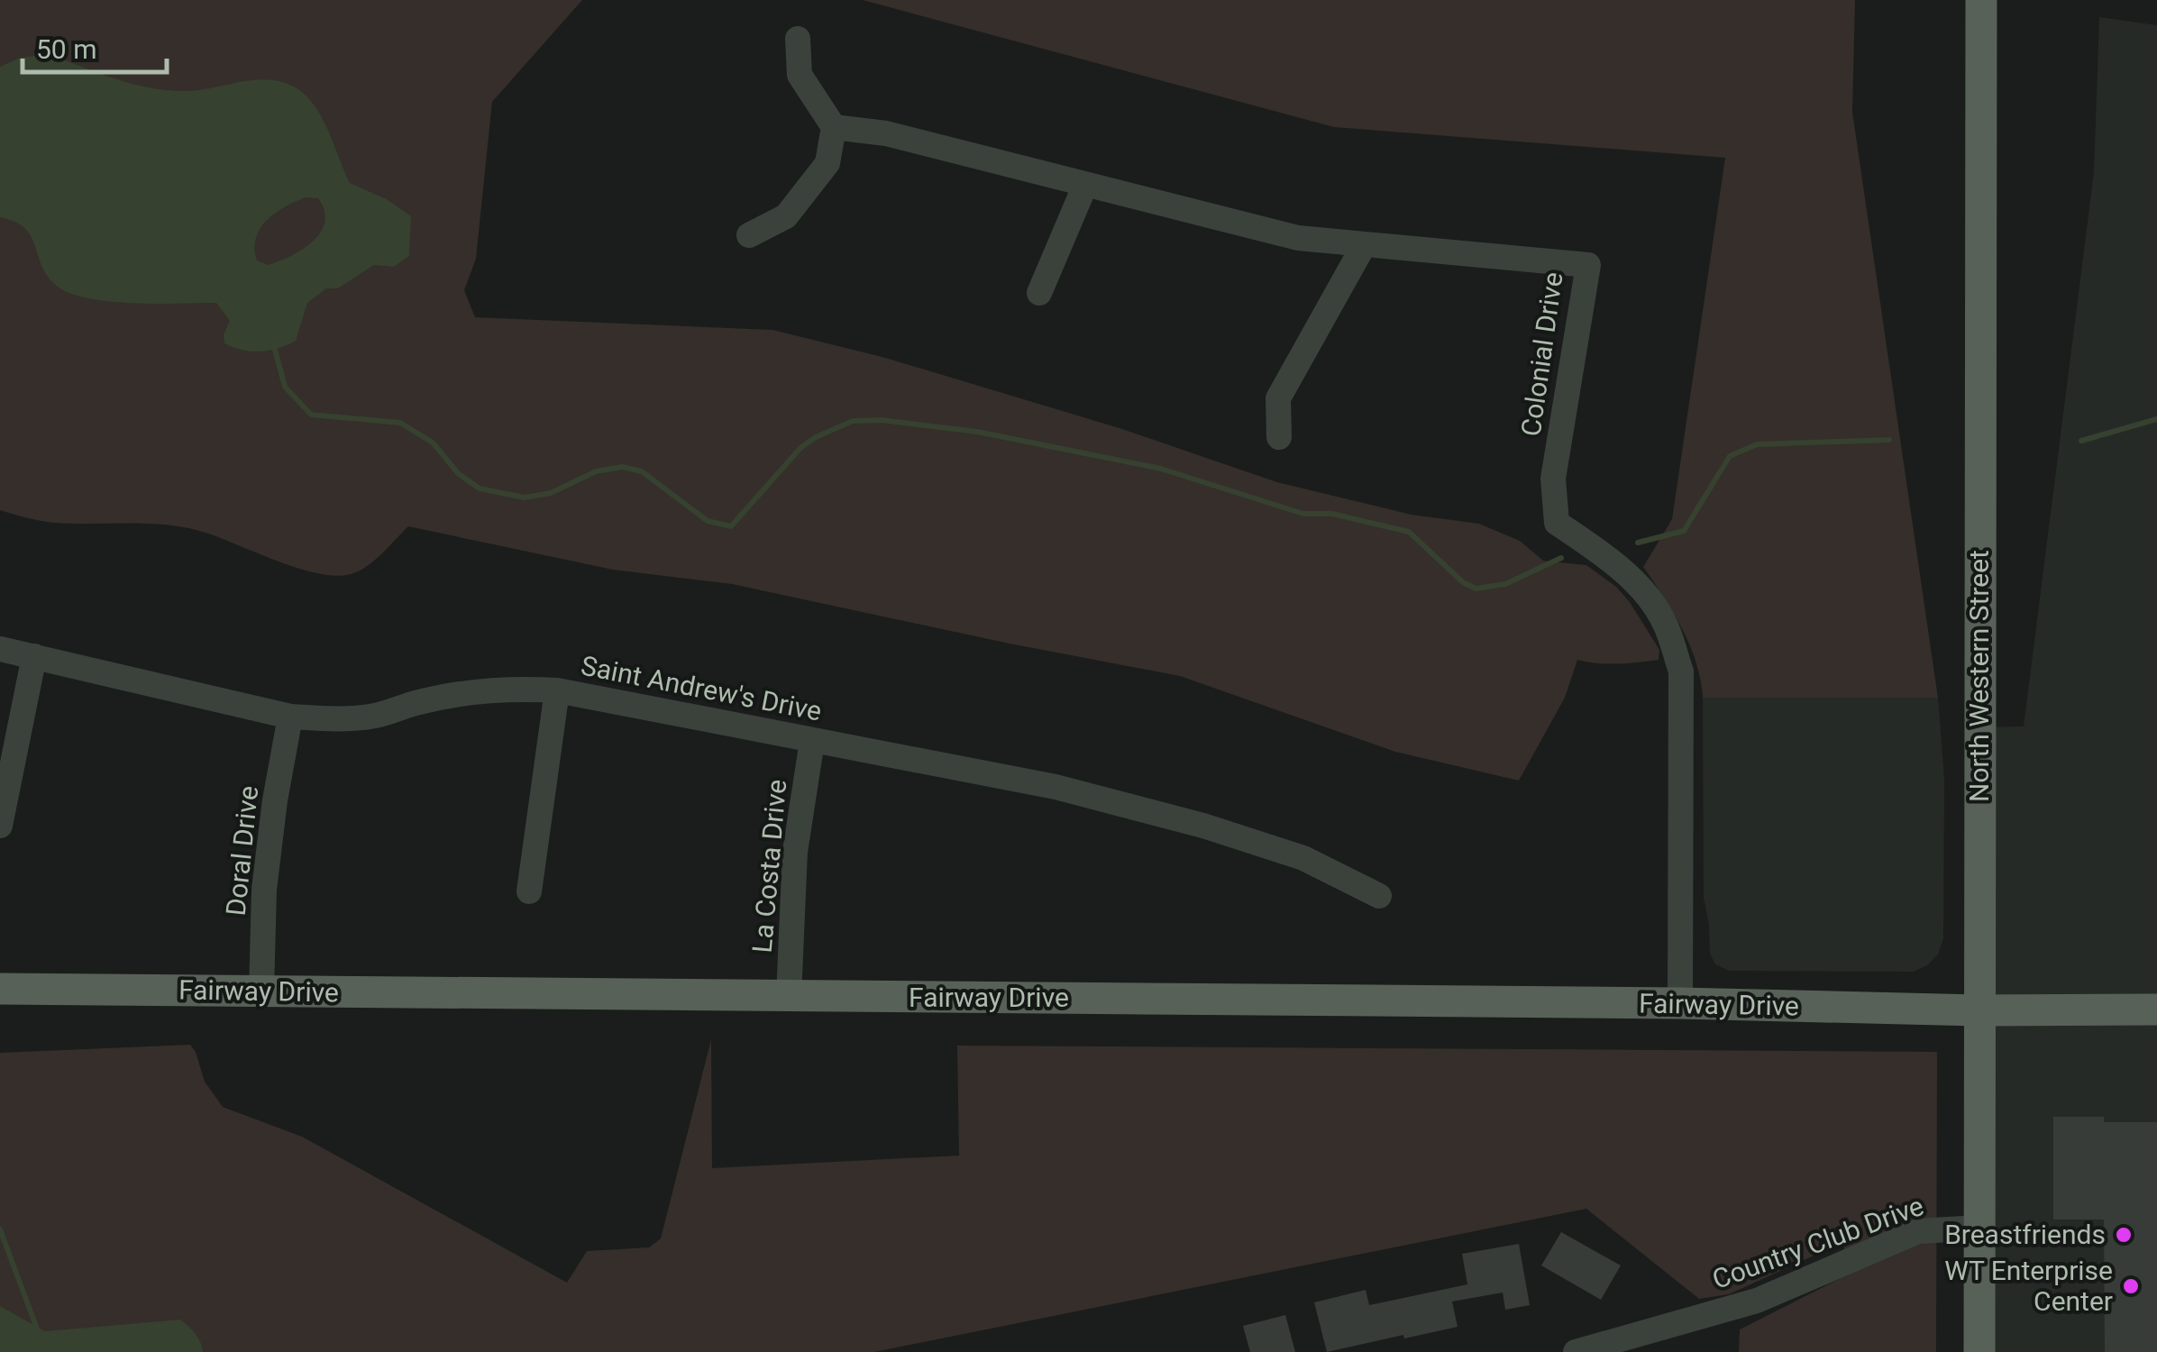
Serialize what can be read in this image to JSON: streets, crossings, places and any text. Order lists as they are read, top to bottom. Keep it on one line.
{"streets":{"main road":["North Western Street","Fairway Drive"],"street":["Colonial Drive","Saint Andrew's Drive","Doral Drive","La Costa Drive","Country Club Drive"]},"crossings":[["Colonial Drive","Fairway Drive"],["North Western Street","Fairway Drive"],["North Western Street","Country Club Drive"],["Saint Andrew's Drive","Doral Drive"],["Saint Andrew's Drive","La Costa Drive"],["Doral Drive","Fairway Drive"],["La Costa Drive","Fairway Drive"]],"places":["Breastfriends","WT Enterprise Center"],"scale_bar":"50 m"}
